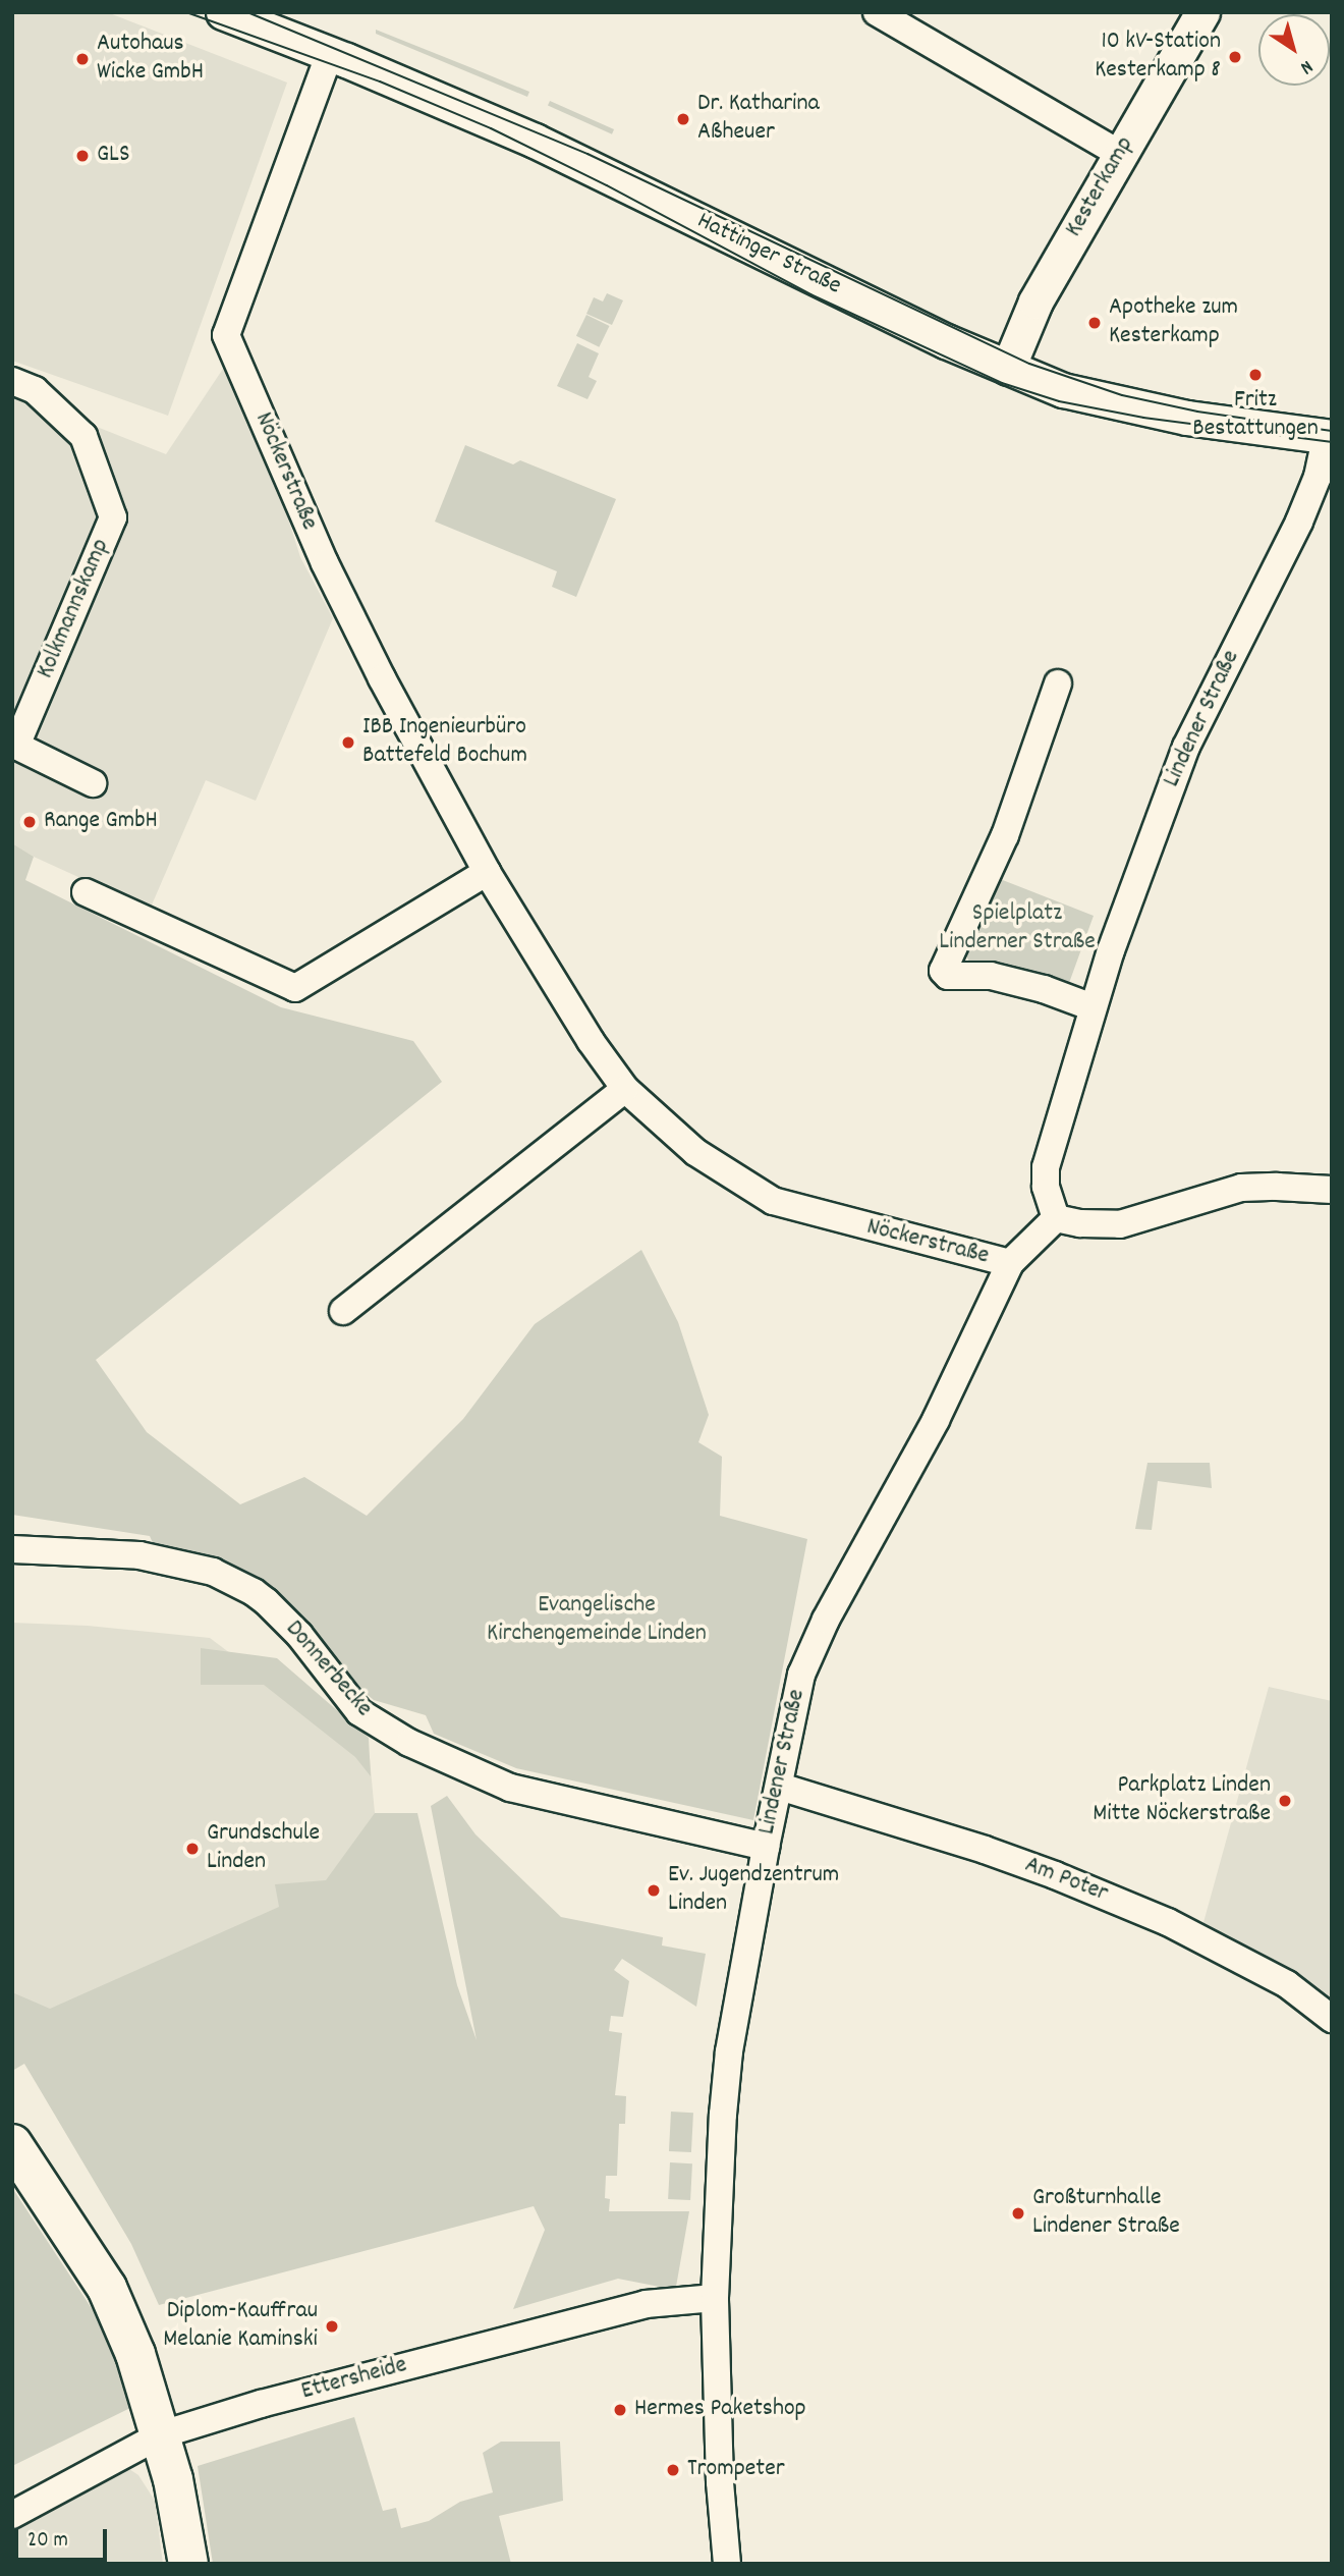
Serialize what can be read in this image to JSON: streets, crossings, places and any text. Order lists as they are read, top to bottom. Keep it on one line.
{"streets":{"street":["Kesterkamp","Hattinger Straße","Nöckerstraße","Kolkmannskamp","Lindener Straße","Donnerbecke","Am Poter","Ettersheide"]},"crossings":[["Kesterkamp","Hattinger Straße"],["Hattinger Straße","Nöckerstraße"],["Hattinger Straße","Lindener Straße"],["Nöckerstraße","Lindener Straße"],["Lindener Straße","Donnerbecke"],["Lindener Straße","Am Poter"],["Lindener Straße","Ettersheide"]],"parks":["Spielplatz Linderner Straße","Evangelische Kirchengemeinde Linden"],"places":["10 kV-Station Kesterkamp 8","Autohaus Wicke GmbH","Dr. Katharina Aßheuer","GLS","Apotheke zum Kesterkamp","Fritz Bestattungen","IBB Ingenieurbüro Battefeld Bochum","Range GmbH","Parkplatz Linden Mitte Nöckerstraße","Grundschule Linden","Ev. Jugendzentrum Linden","Großturnhalle Lindener Straße","Diplom-Kauffrau Melanie Kaminski","Hermes Paketshop","Trompeter"],"scale_bar":"20 m","north":"bottom right"}
